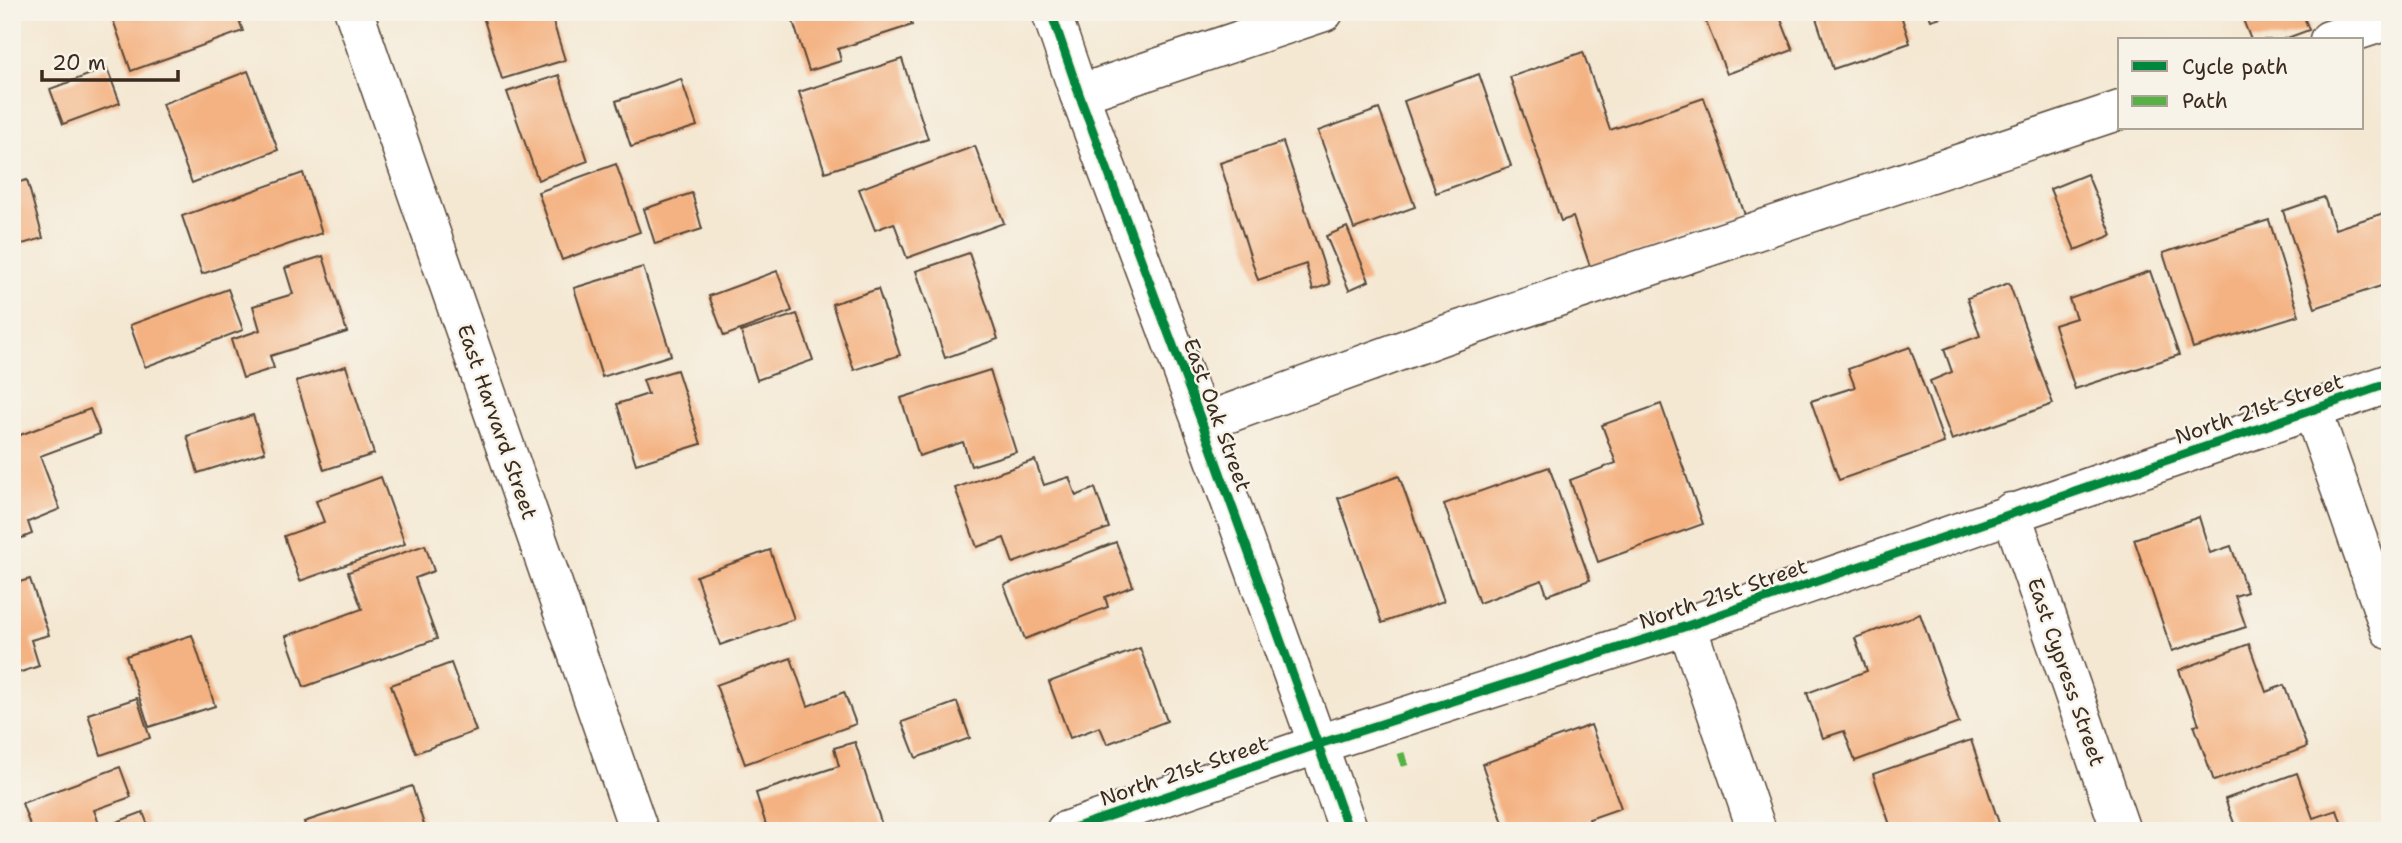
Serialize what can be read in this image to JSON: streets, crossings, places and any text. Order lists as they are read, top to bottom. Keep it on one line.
{"streets":{"street":["North 21st Street","East Oak Street","East Harvard Street","East Cypress Street"]},"crossings":[["North 21st Street","East Oak Street"],["North 21st Street","East Cypress Street"]],"legend":["Cycle path","Path"],"scale_bar":"20 m"}
